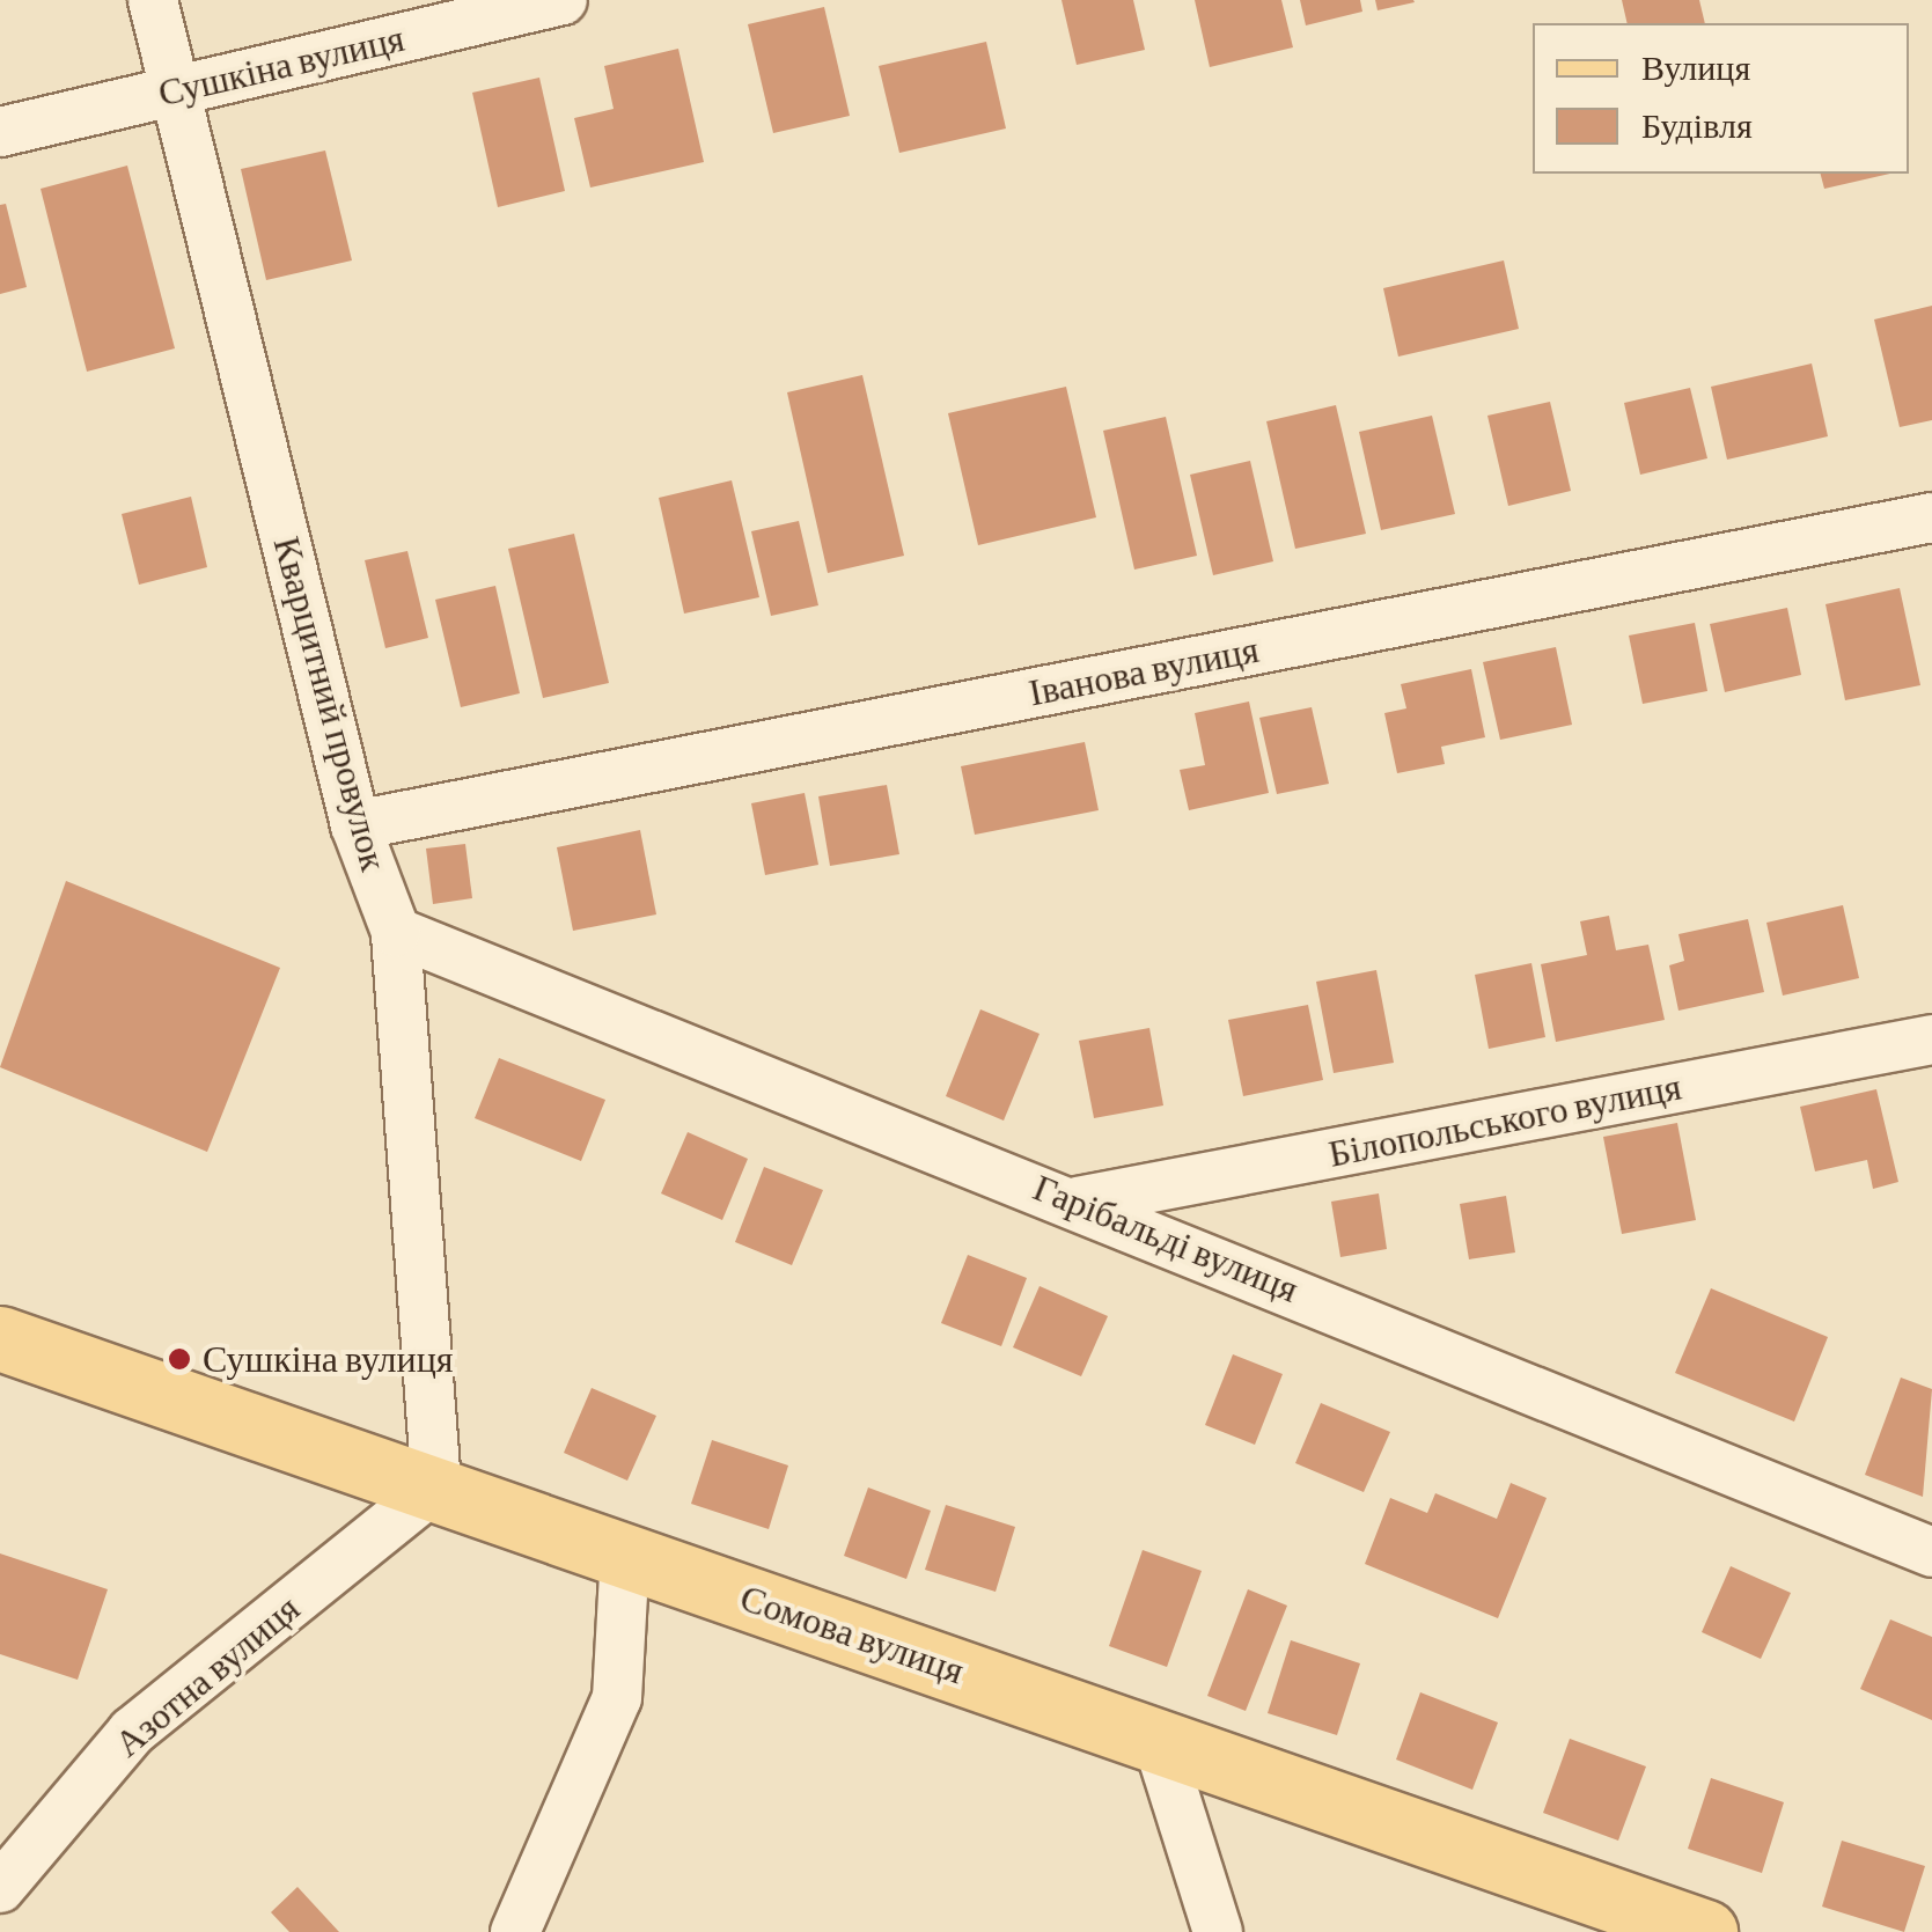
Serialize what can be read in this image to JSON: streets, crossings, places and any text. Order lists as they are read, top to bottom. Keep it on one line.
{"streets":{"main road":["Сомова вулиця"],"street":["Сушкіна вулиця","Іванова вулиця","Кварцитний провулок","Білопольського вулиця","Гарібальді вулиця","Азотна вулиця"]},"crossings":[["Сушкіна вулиця","Кварцитний провулок"],["Іванова вулиця","Кварцитний провулок"],["Кварцитний провулок","Гарібальді вулиця"],["Кварцитний провулок","Сомова вулиця"],["Кварцитний провулок","Азотна вулиця"],["Білопольського вулиця","Гарібальді вулиця"],["Сомова вулиця","Азотна вулиця"]],"places":["Сушкіна вулиця"],"legend":["Вулиця","Будівля"]}
